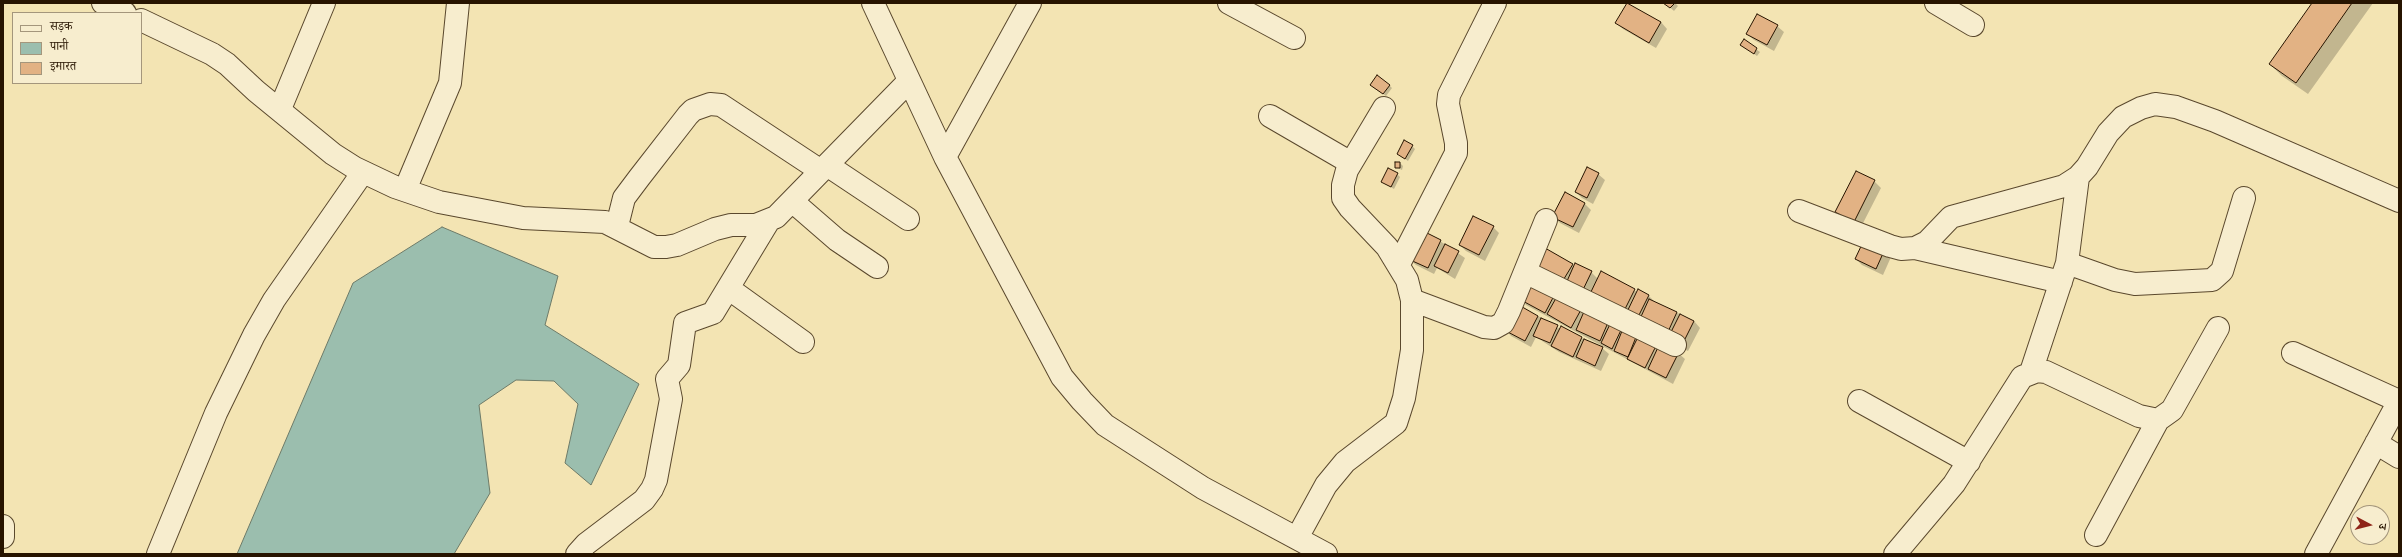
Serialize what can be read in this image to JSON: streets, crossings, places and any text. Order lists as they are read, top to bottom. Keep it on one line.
{"legend":["सड़क","पानी","इमारत"],"north":"right"}
